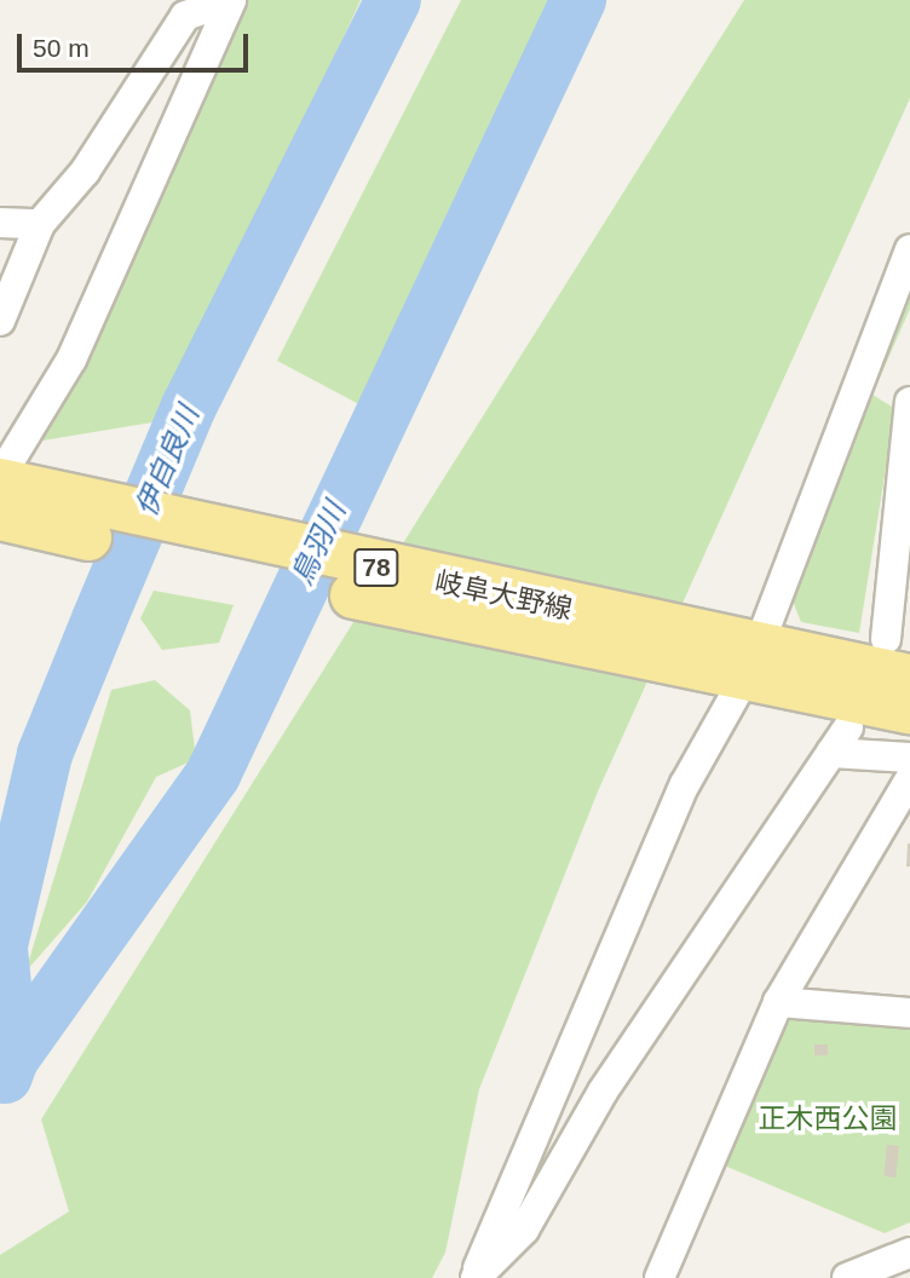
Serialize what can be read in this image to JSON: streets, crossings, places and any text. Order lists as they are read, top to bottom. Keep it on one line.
{"streets":{"main road":["78","岐阜大野線"]},"water":["伊自良川","鳥羽川"],"parks":["正木西公園"],"scale_bar":"50 m"}
